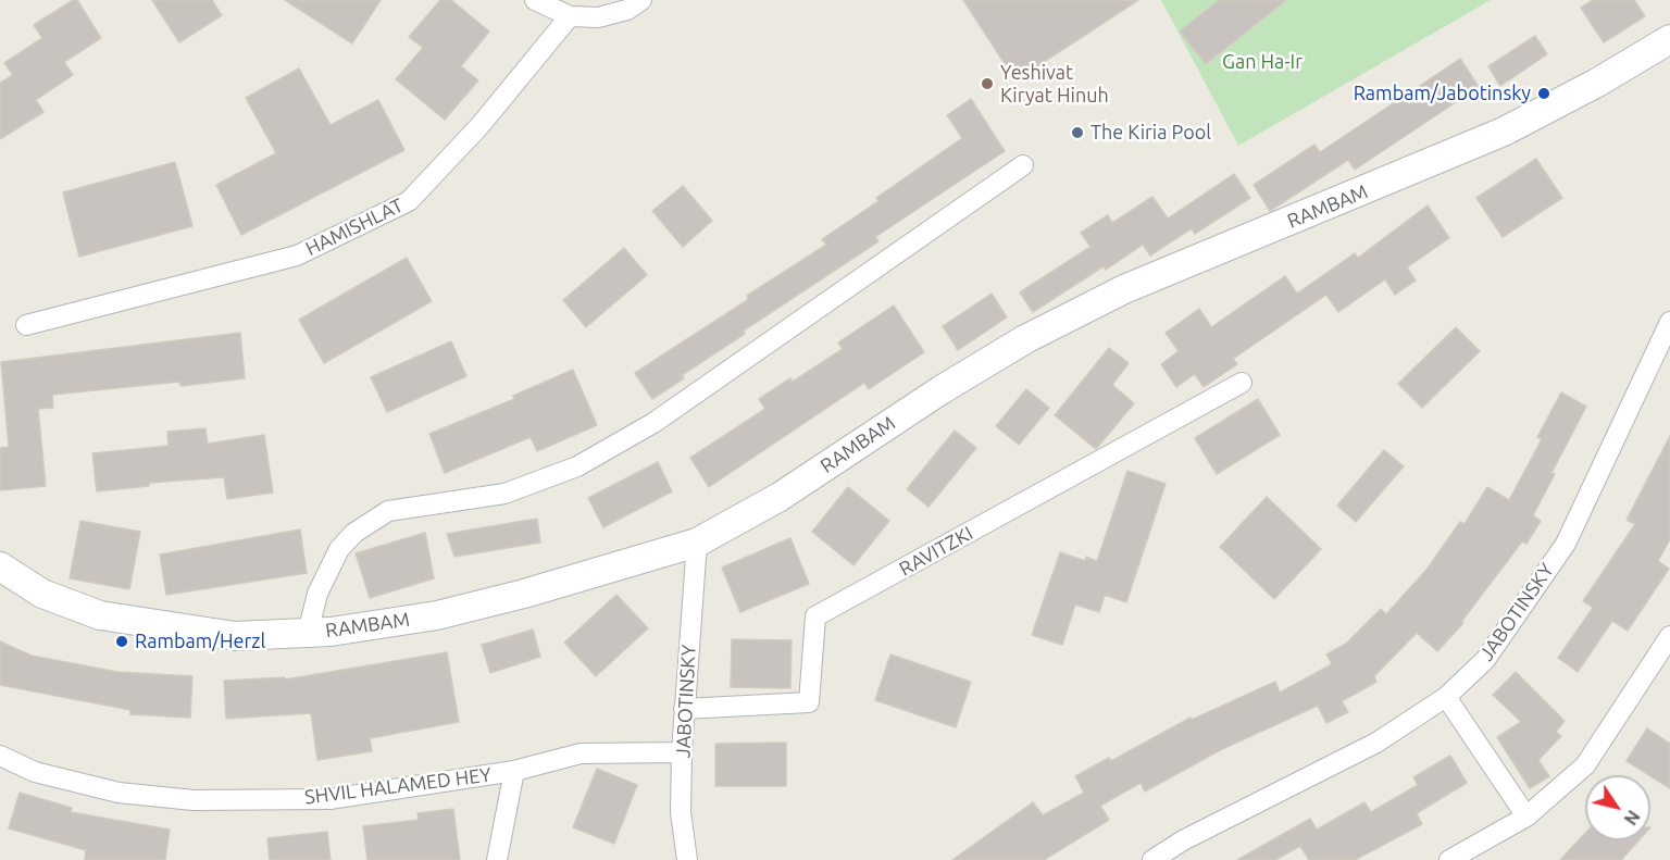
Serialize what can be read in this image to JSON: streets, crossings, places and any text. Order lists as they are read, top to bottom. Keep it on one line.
{"streets":{"street":["RAMBAM","HAMISHLAT","RAVITZKI","JABOTINSKY","SHVIL HALAMED HEY"]},"crossings":[["RAMBAM","JABOTINSKY"],["RAVITZKI","JABOTINSKY"],["JABOTINSKY","SHVIL HALAMED HEY"]],"parks":["Gan Ha-Ir"],"places":["Yeshivat Kiryat Hinuh","Rambam/Jabotinsky","The Kiria Pool","Rambam/Herzl"],"north":"bottom right"}
